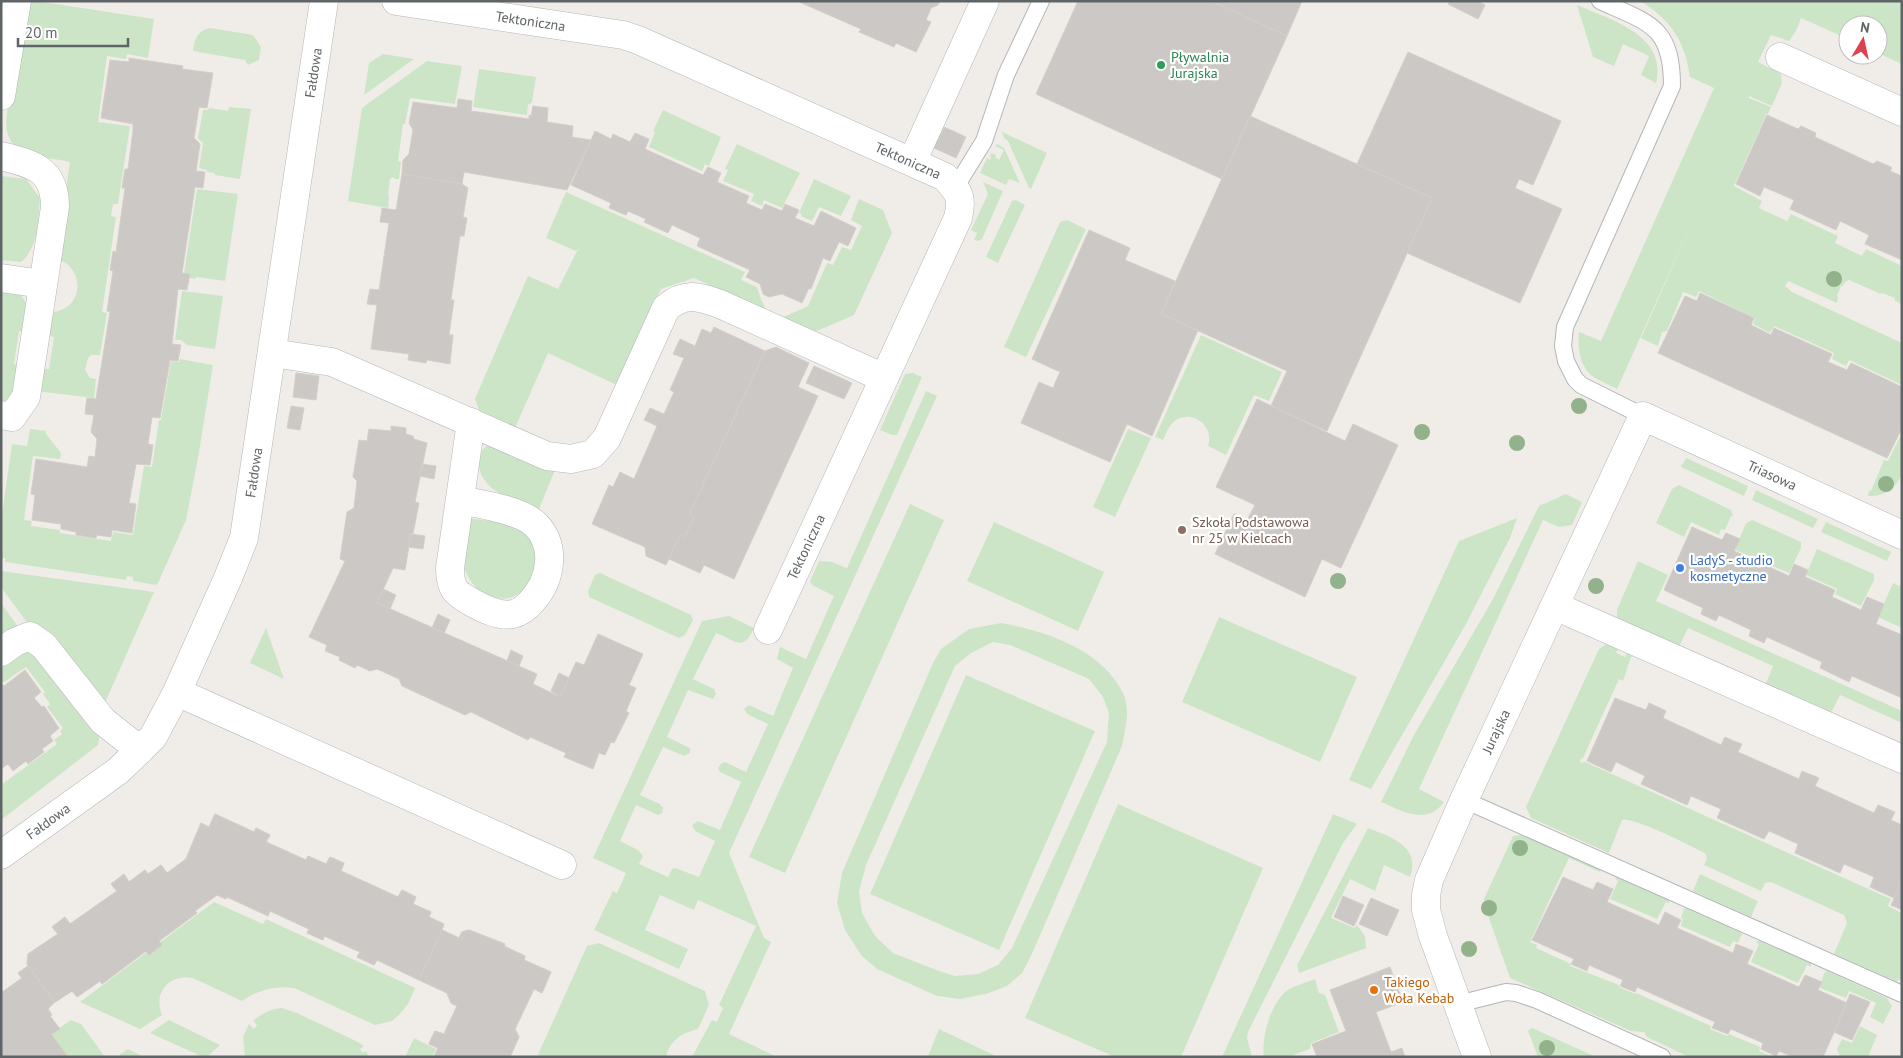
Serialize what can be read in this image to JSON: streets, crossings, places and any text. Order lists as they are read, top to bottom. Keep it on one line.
{"streets":{"street":["Tektoniczna","Fałdowa","Triasowa","Jurajska"]},"crossings":[["Triasowa","Jurajska"]],"places":["Pływalnia Jurajska","Szkoła Podstawowa nr 25 w Kielcach","LadyS - studio kosmetyczne","Takiego Woła Kebab"],"scale_bar":"20 m","north":"top"}
